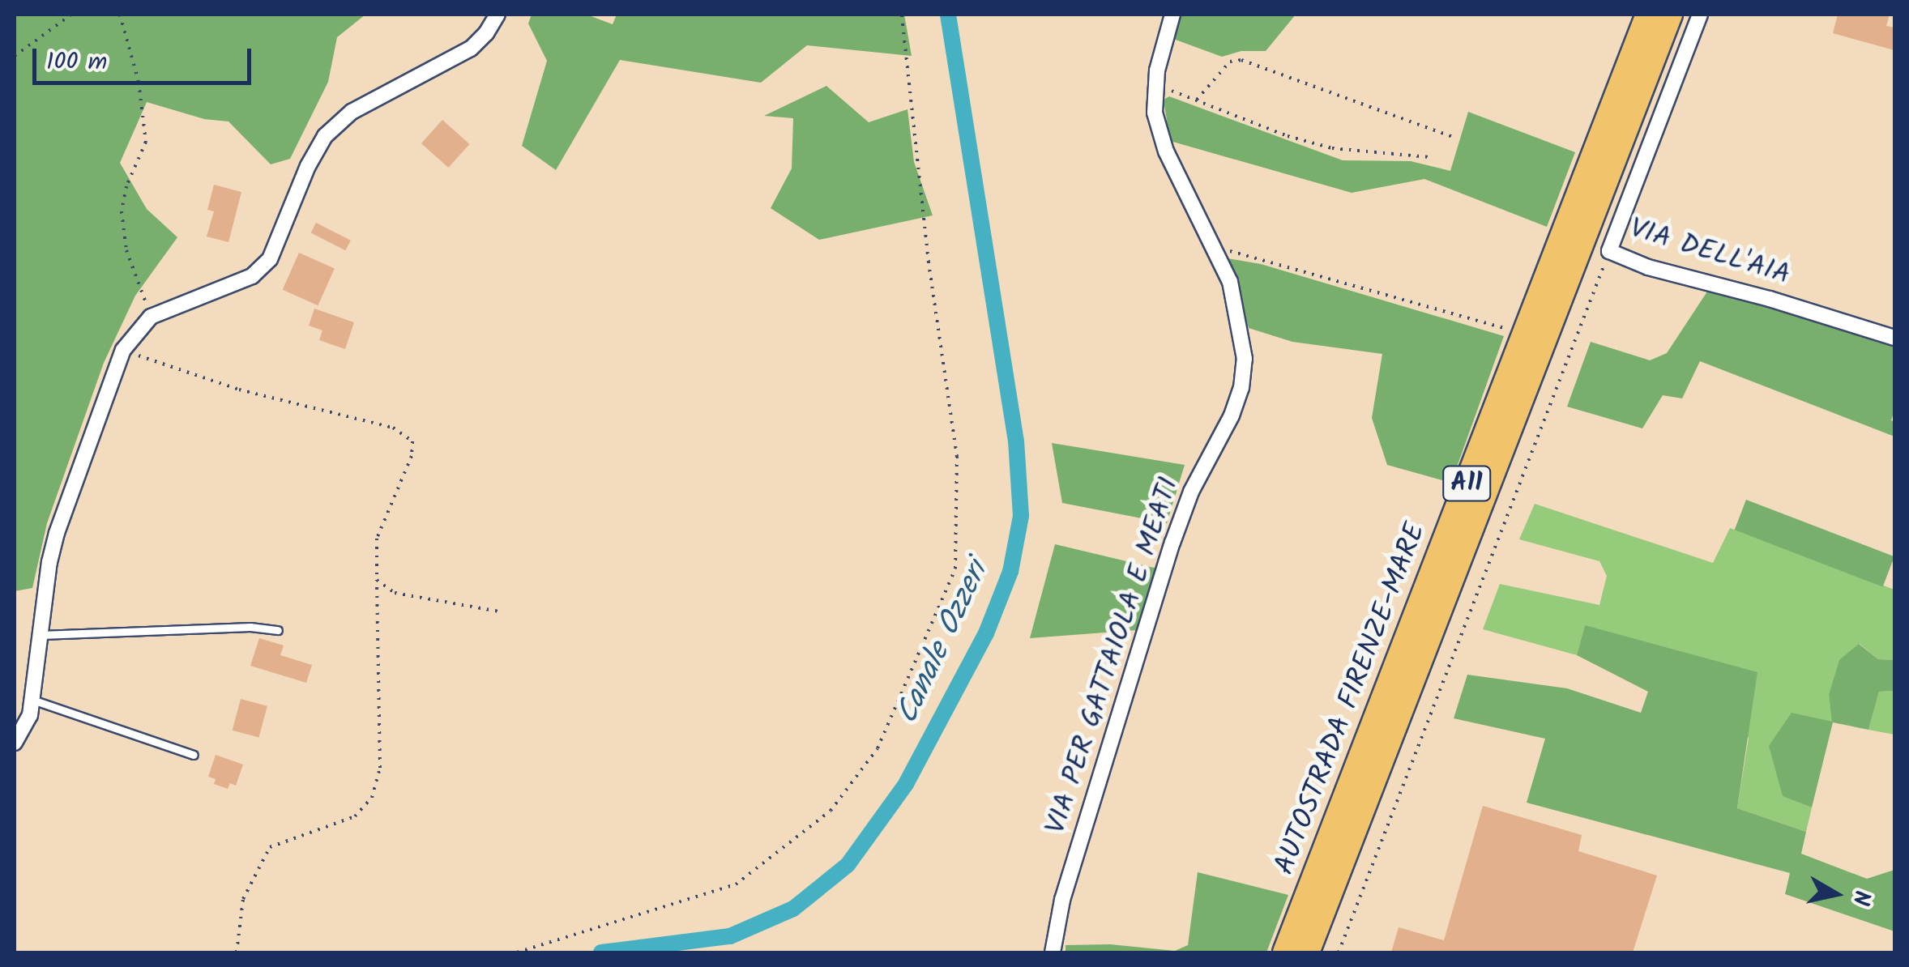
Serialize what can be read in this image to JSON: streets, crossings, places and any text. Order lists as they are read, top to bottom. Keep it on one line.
{"streets":{"highway":["A11","AUTOSTRADA FIRENZE-MARE"],"street":["VIA DELL'AIA","VIA PER GATTAIOLA E MEATI"]},"water":["Canale Ozzeri"],"scale_bar":"100 m","north":"right"}
